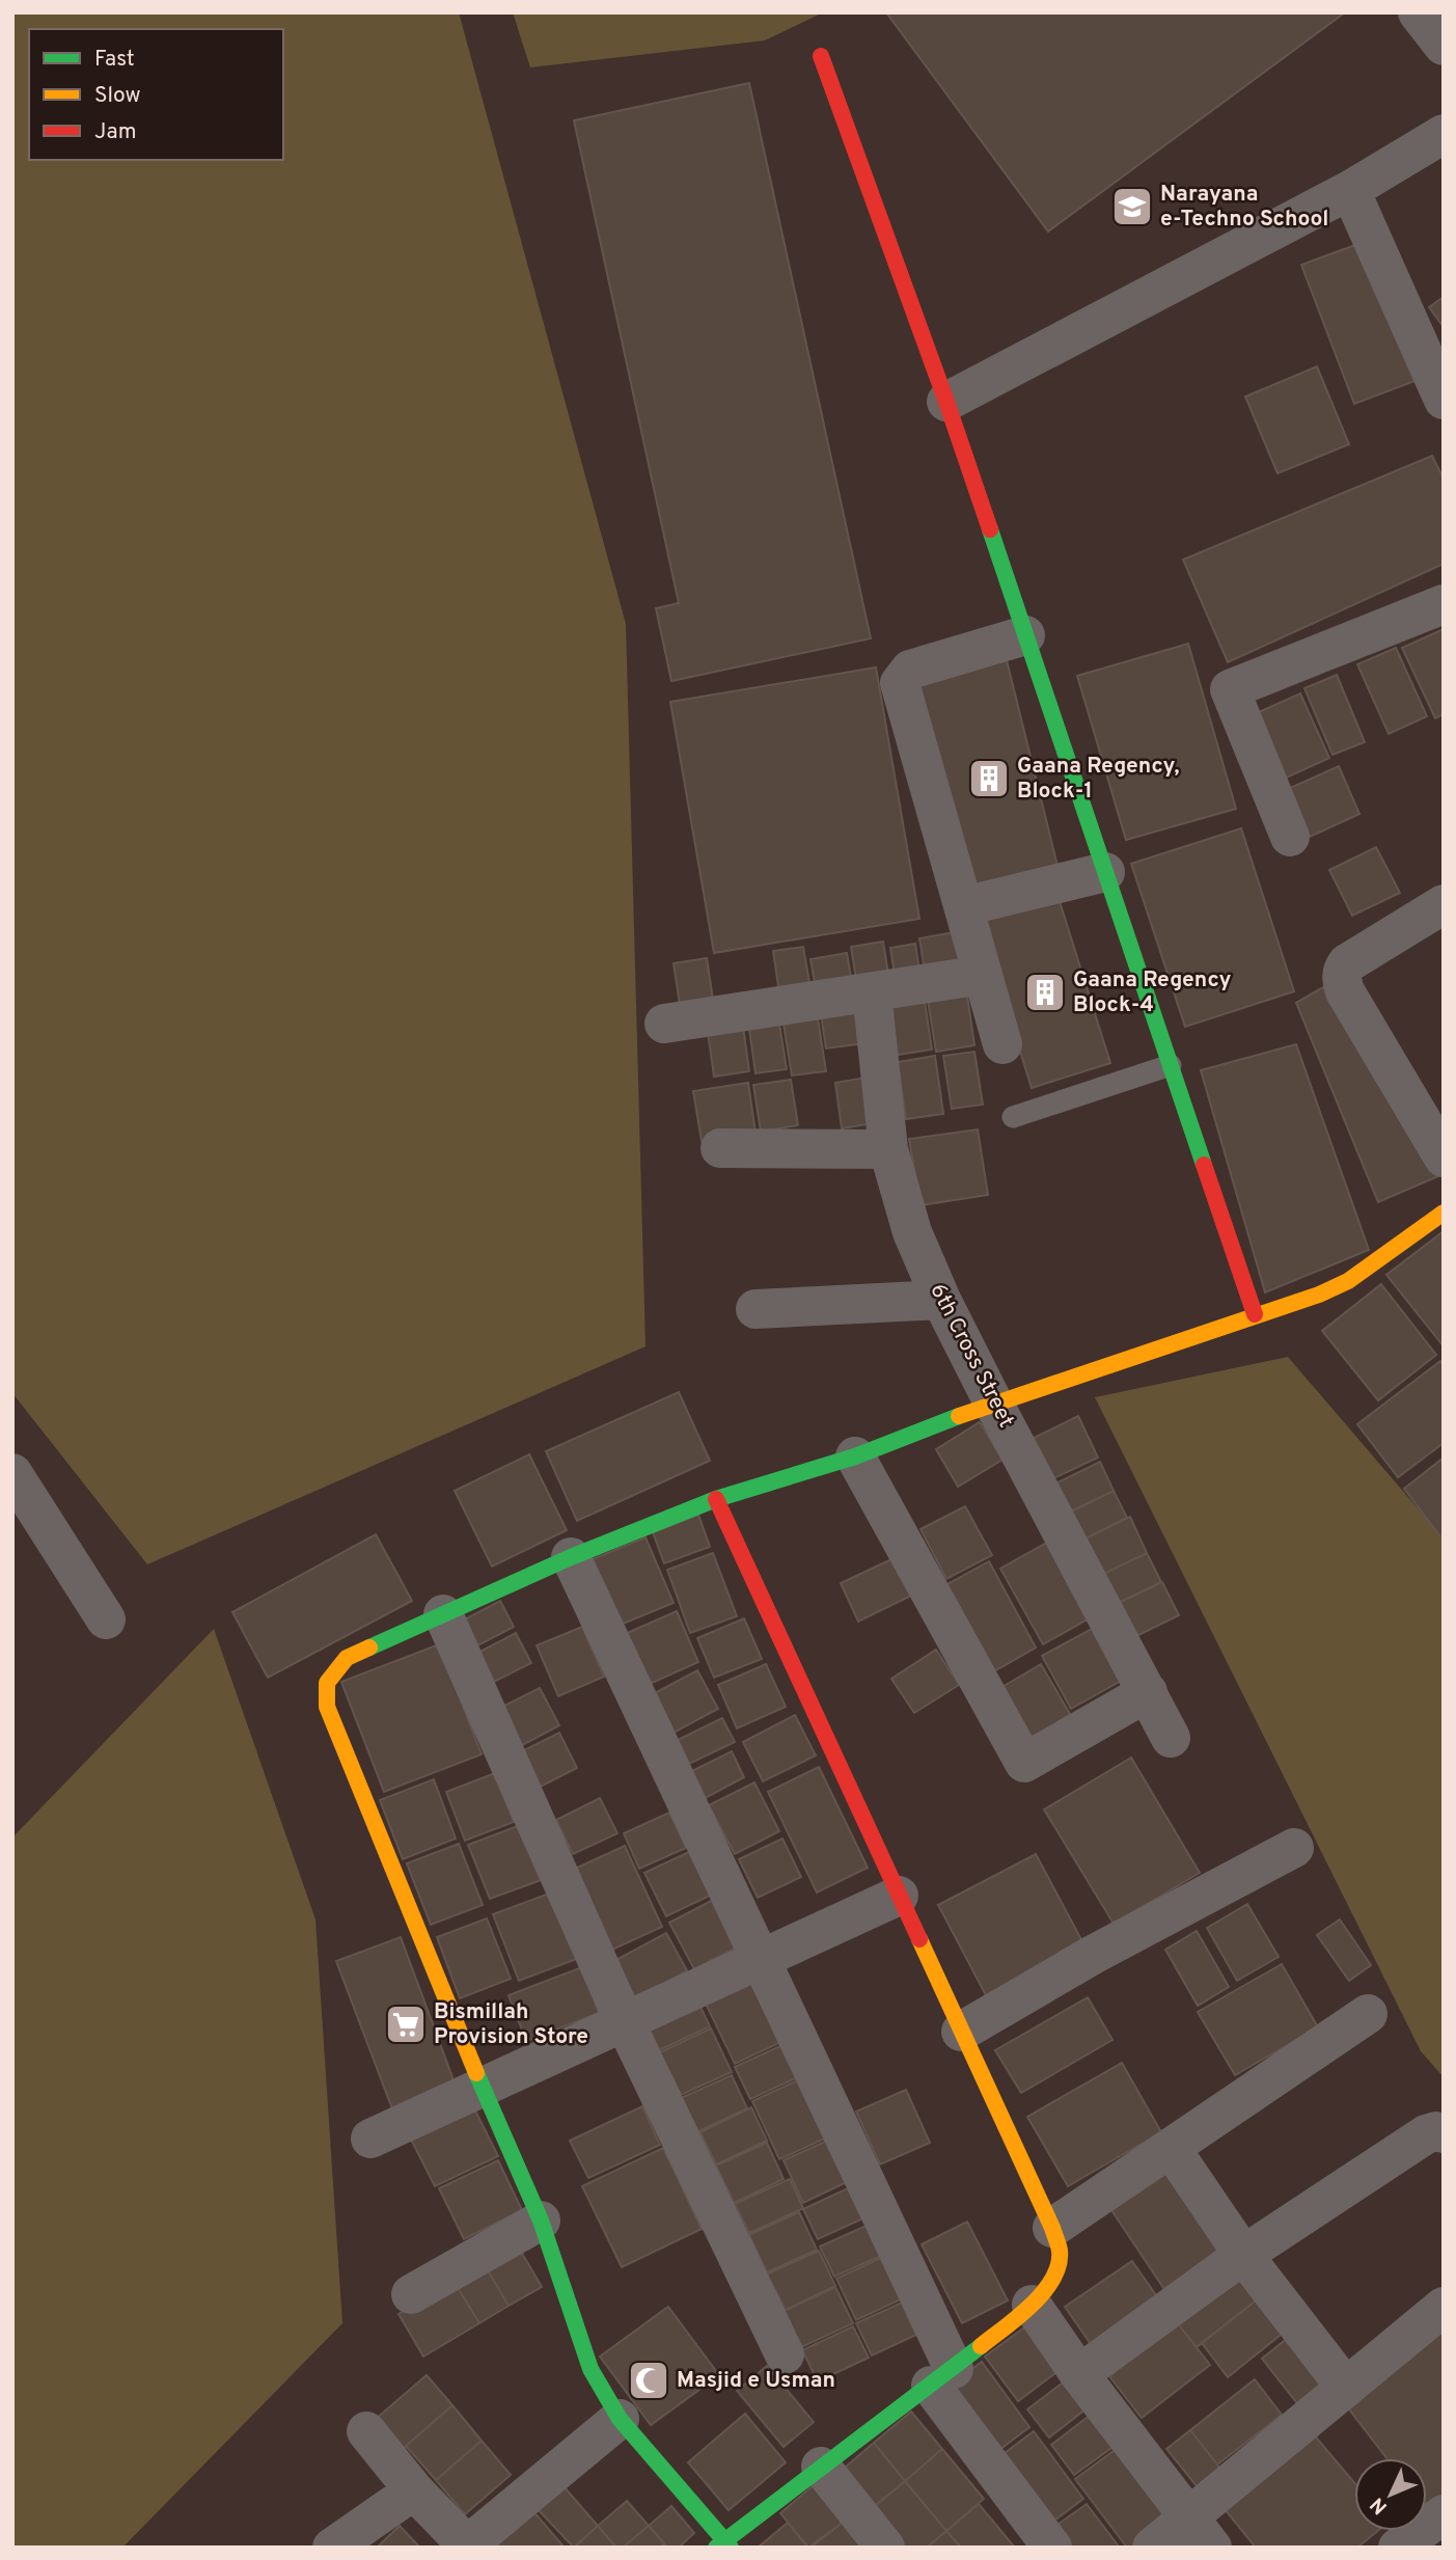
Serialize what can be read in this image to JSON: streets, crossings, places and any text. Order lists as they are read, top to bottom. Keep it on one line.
{"streets":{"street":["6th Cross Street"]},"places":{"school or university":["Narayana e-Techno School"],"building":["Gaana Regency, Block-1","Gaana Regency Block-4"],"supermarket":["Bismillah Provision Store"],"mosque":["Masjid e Usman"]},"legend":["Fast","Slow","Jam"],"north":"bottom left"}
